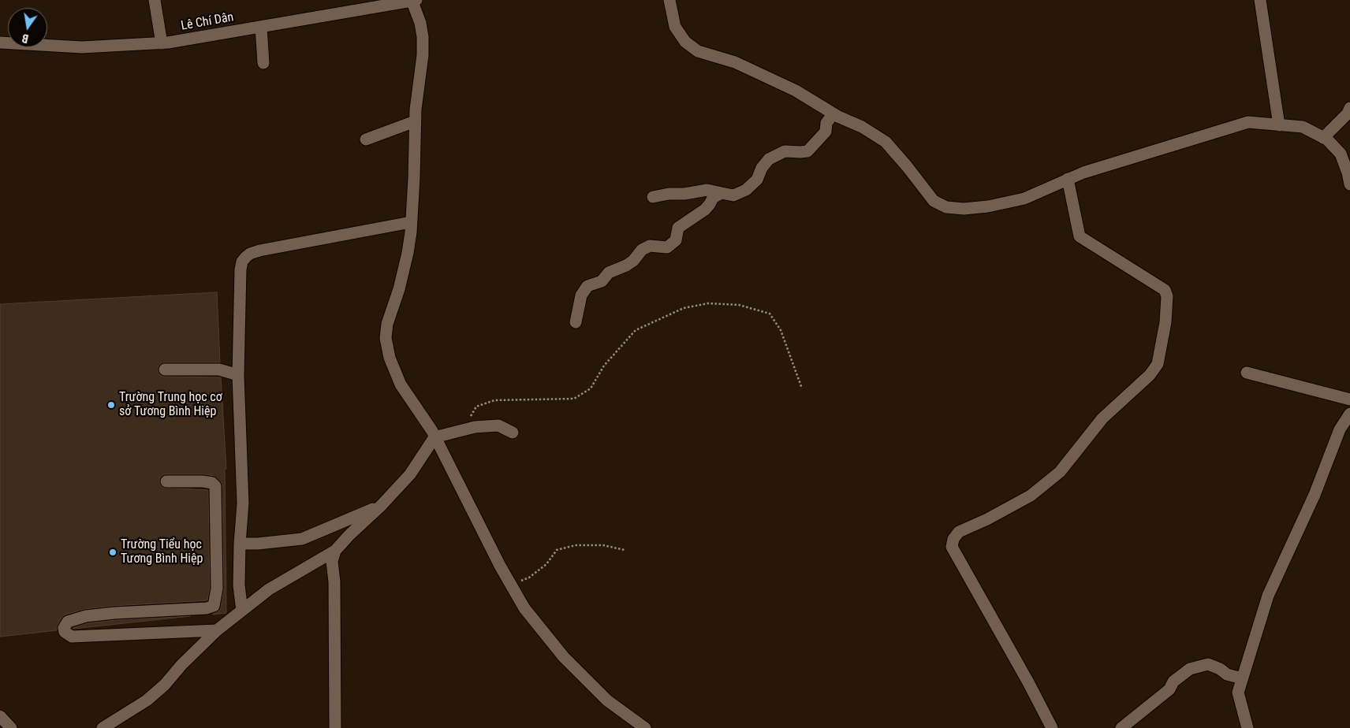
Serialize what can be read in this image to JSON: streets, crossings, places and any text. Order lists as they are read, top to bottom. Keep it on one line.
{"streets":{"street":["Lê Chí Dân"]},"places":["Trường Trung học cơ sở Tương Bình Hiệp","Trường Tiểu học Tương Bình Hiệp"],"north":"bottom"}
